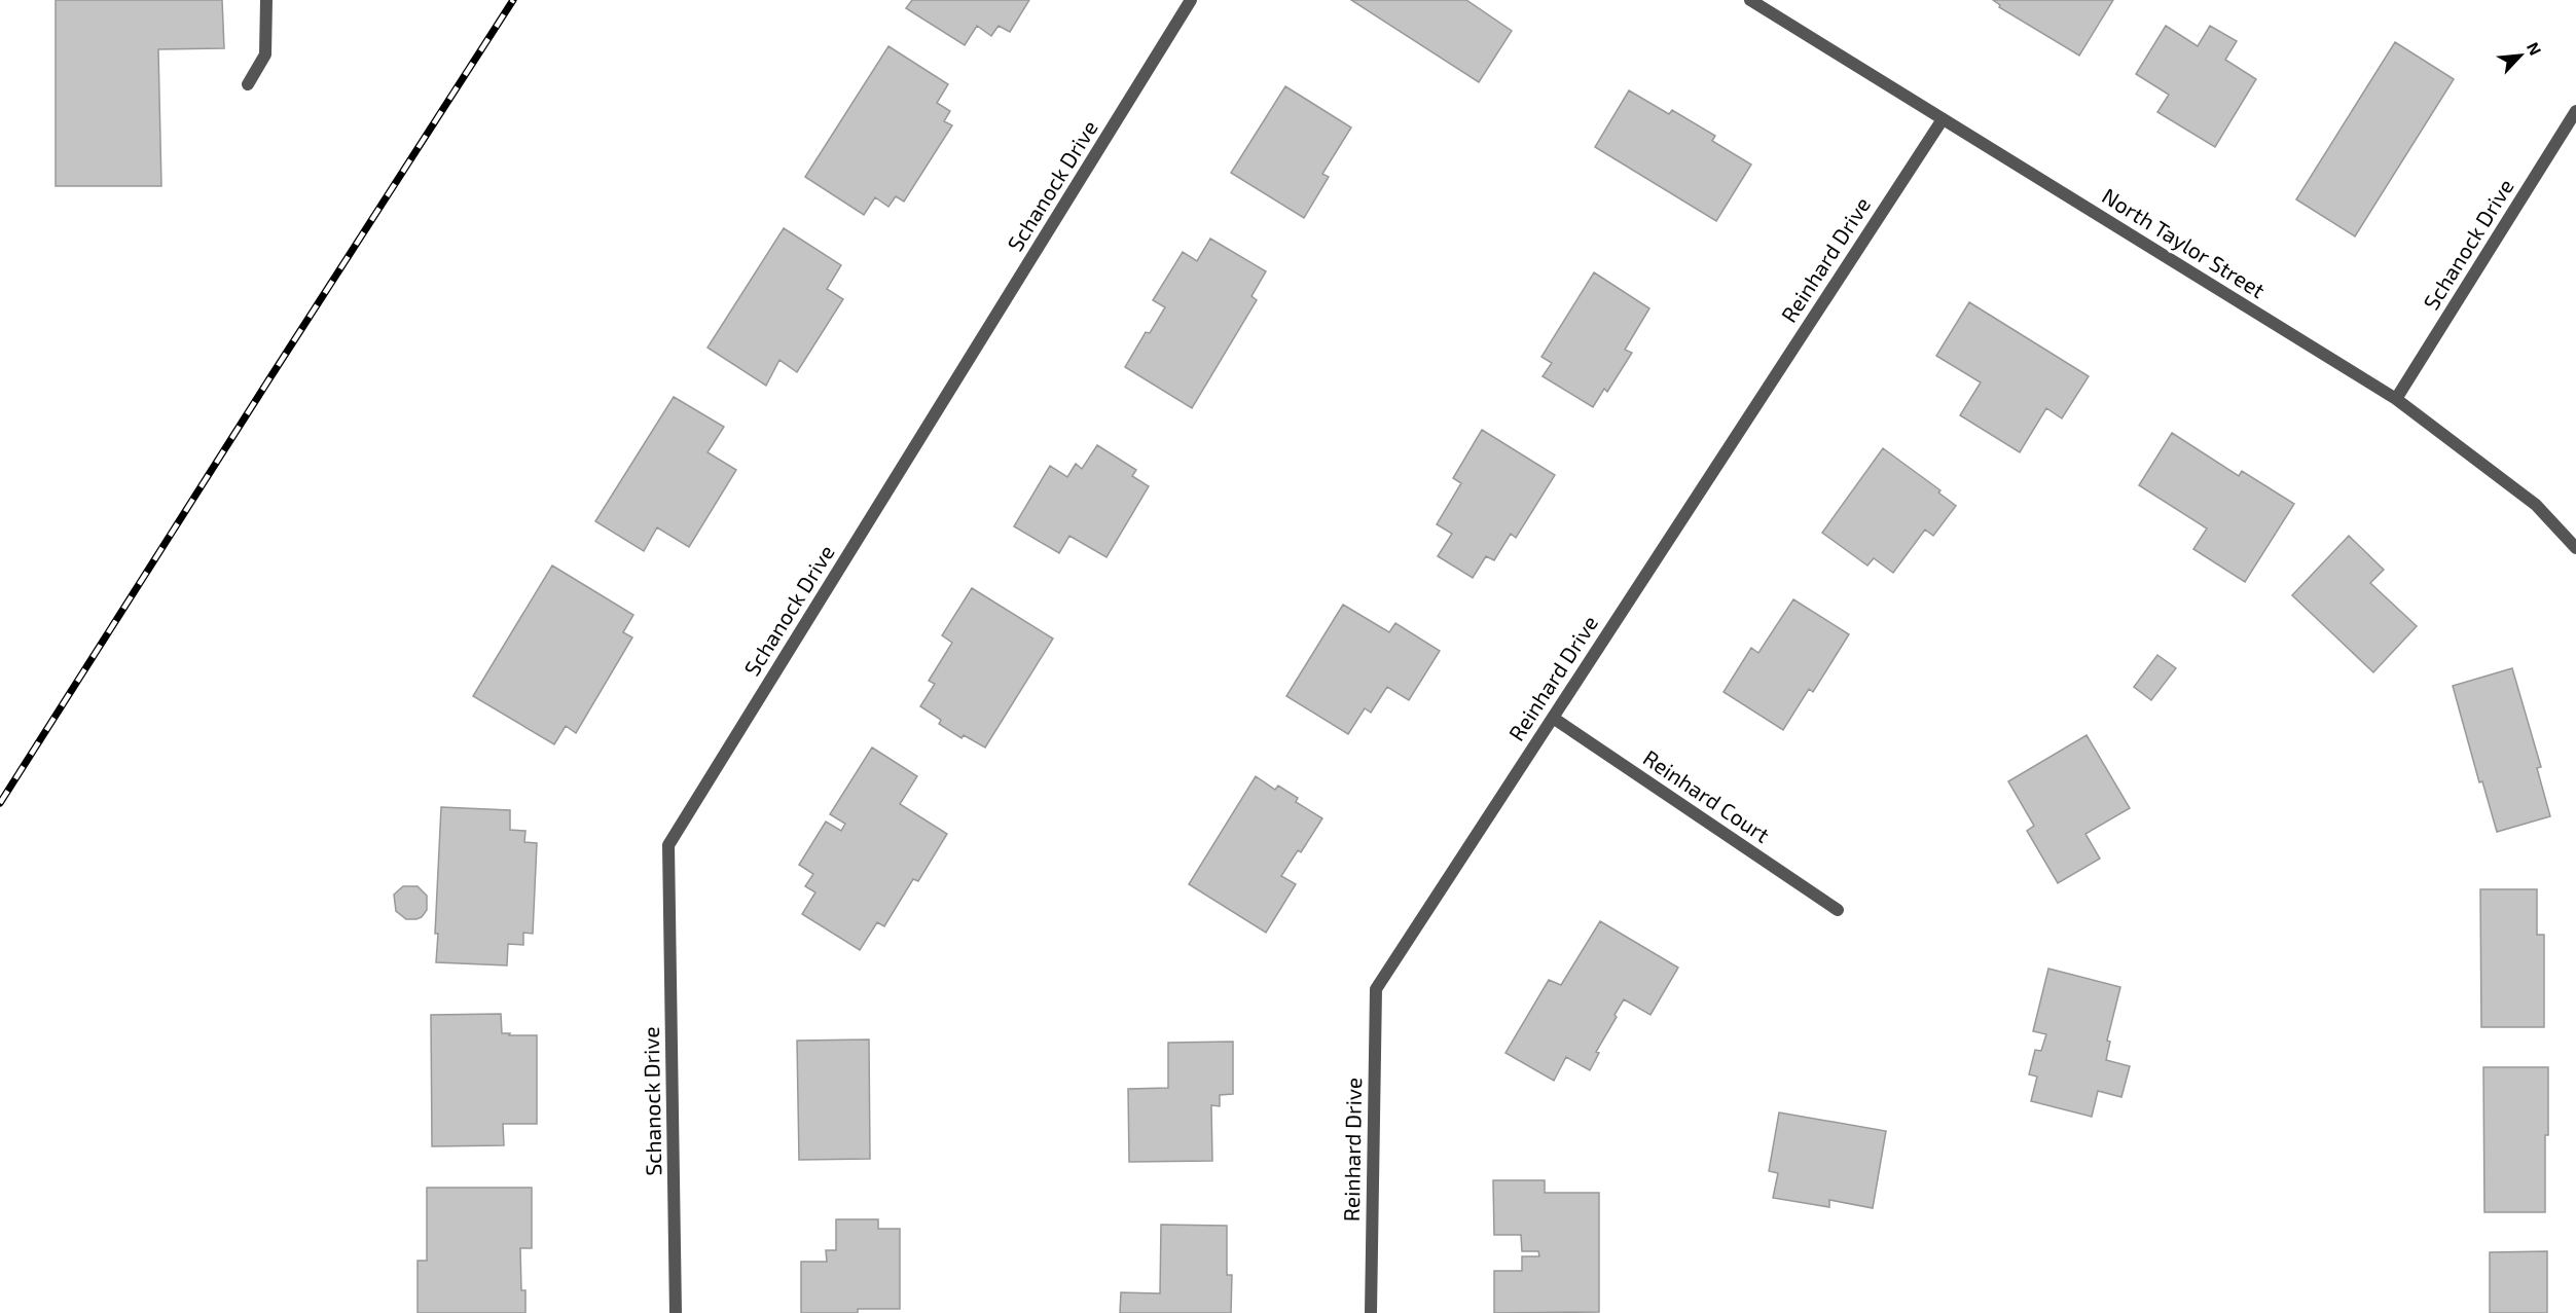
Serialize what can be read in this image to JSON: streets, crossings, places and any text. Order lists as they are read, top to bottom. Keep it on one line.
{"streets":{"street":["Schanock Drive","North Taylor Street","Reinhard Drive","Reinhard Court"]},"crossings":[["Schanock Drive","North Taylor Street"],["North Taylor Street","Reinhard Drive"],["Reinhard Drive","Reinhard Court"]],"north":"top right"}
